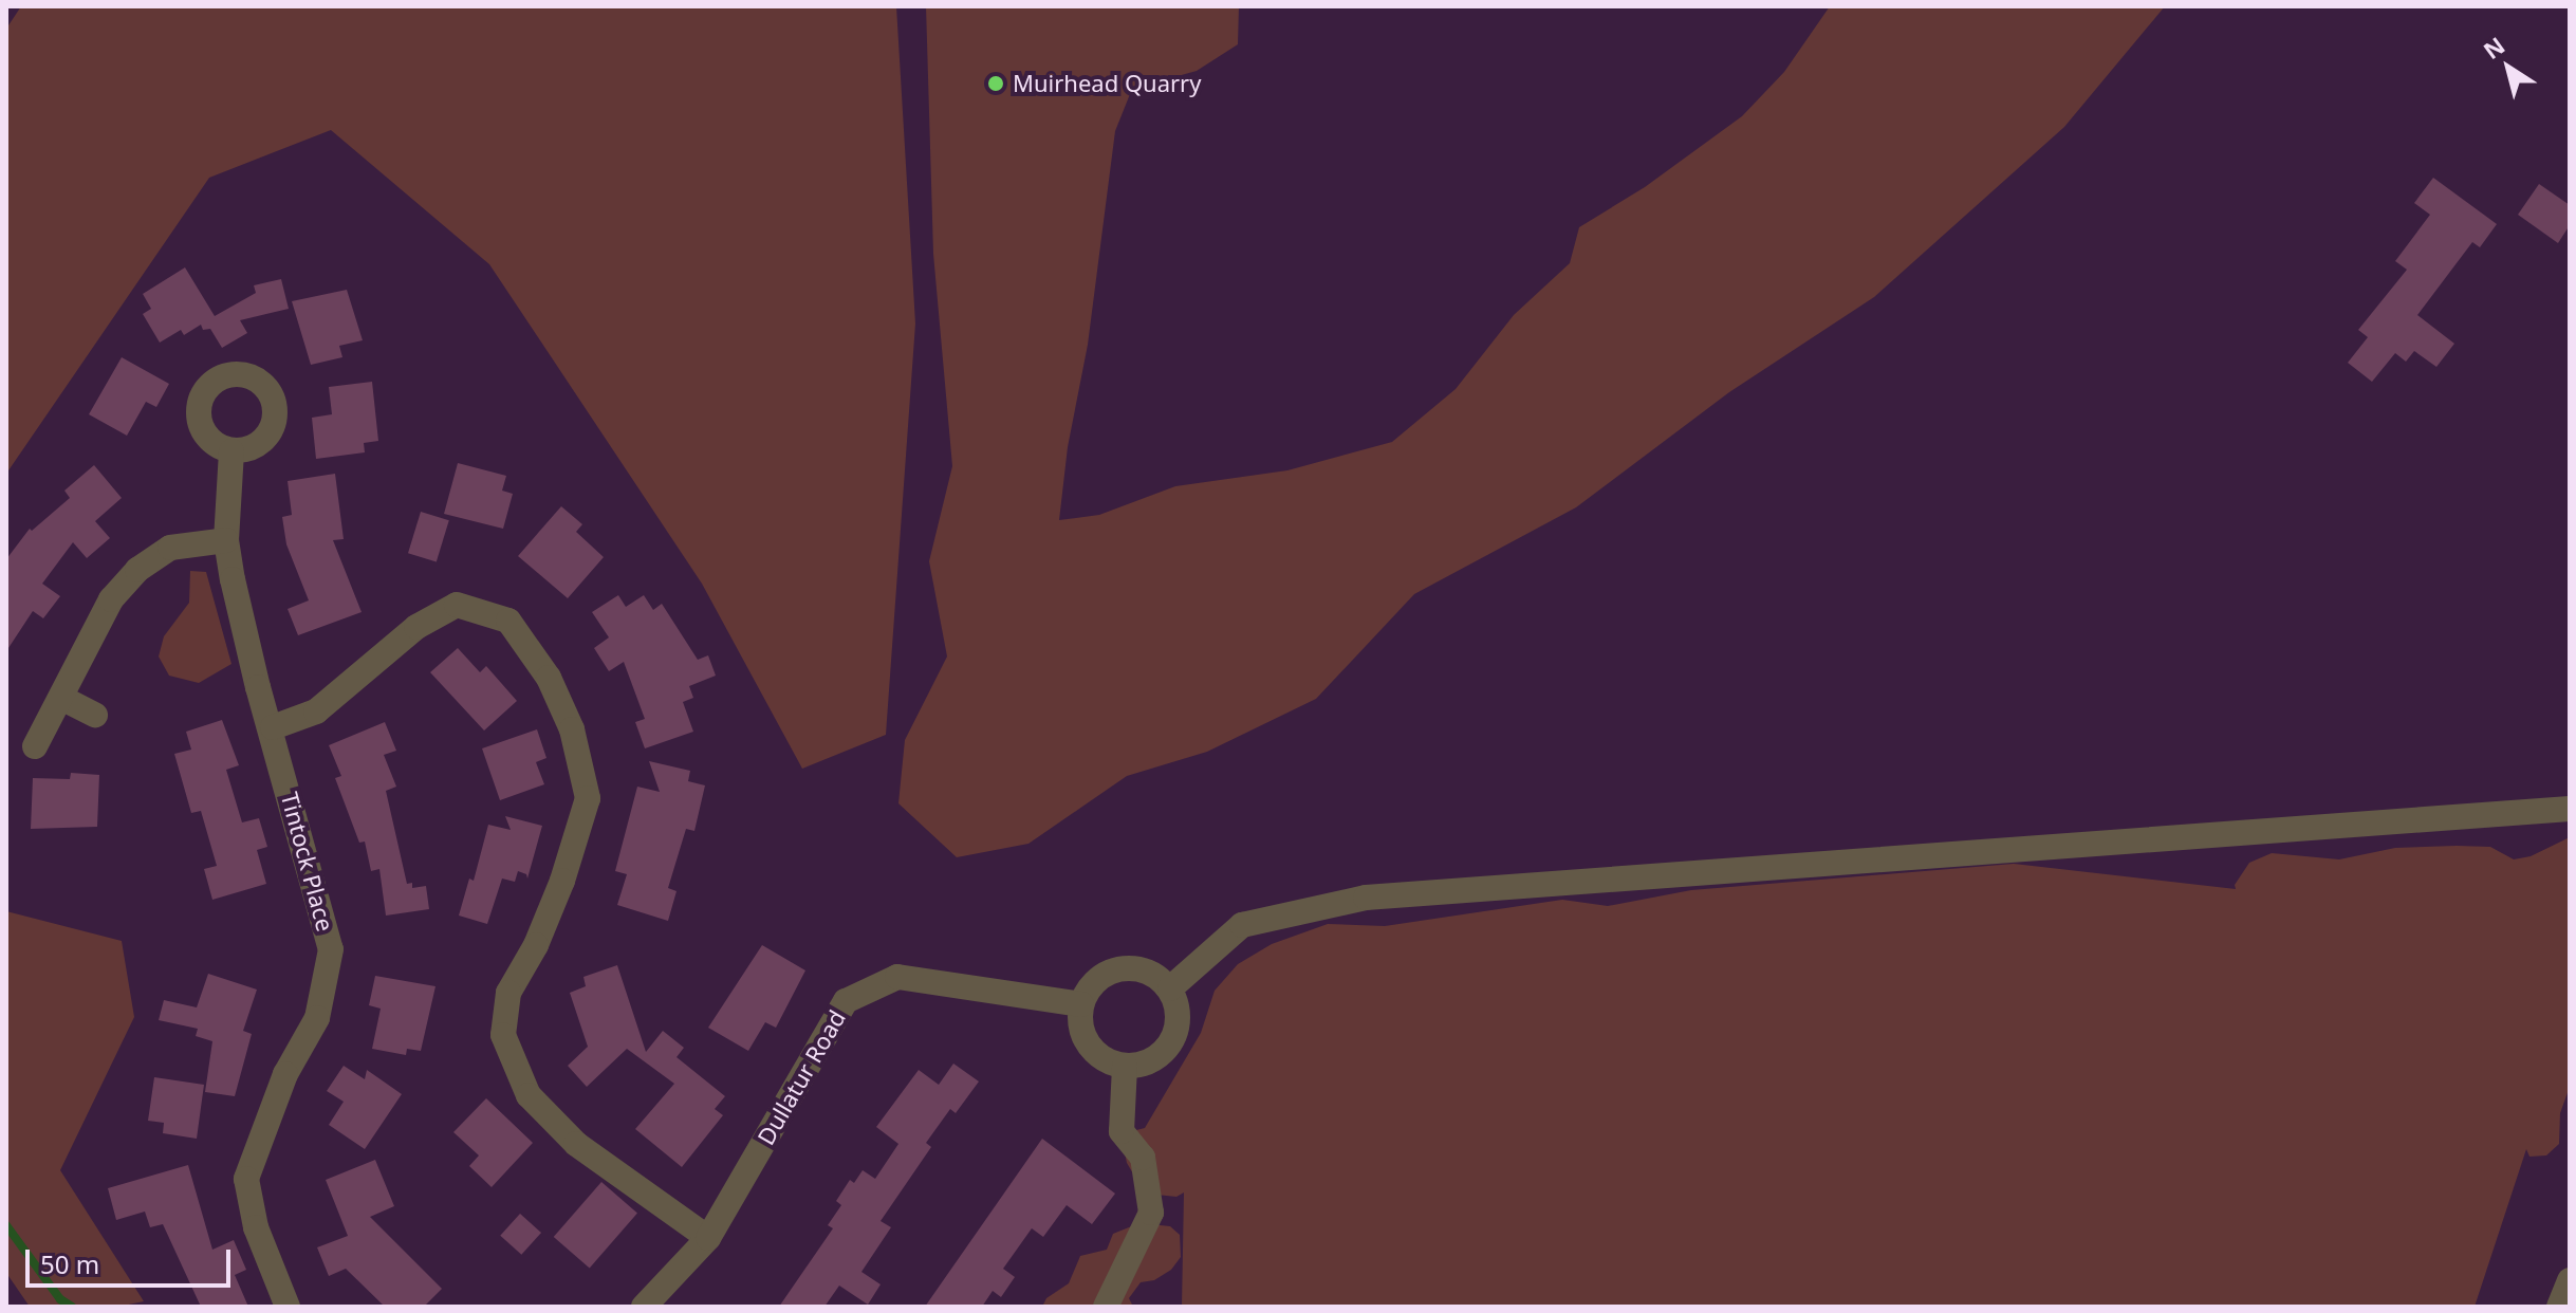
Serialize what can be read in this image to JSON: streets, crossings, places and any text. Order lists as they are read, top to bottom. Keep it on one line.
{"streets":{"street":["Tintock Place","Dullatur Road"]},"places":["Muirhead Quarry"],"scale_bar":"50 m","north":"top left"}
